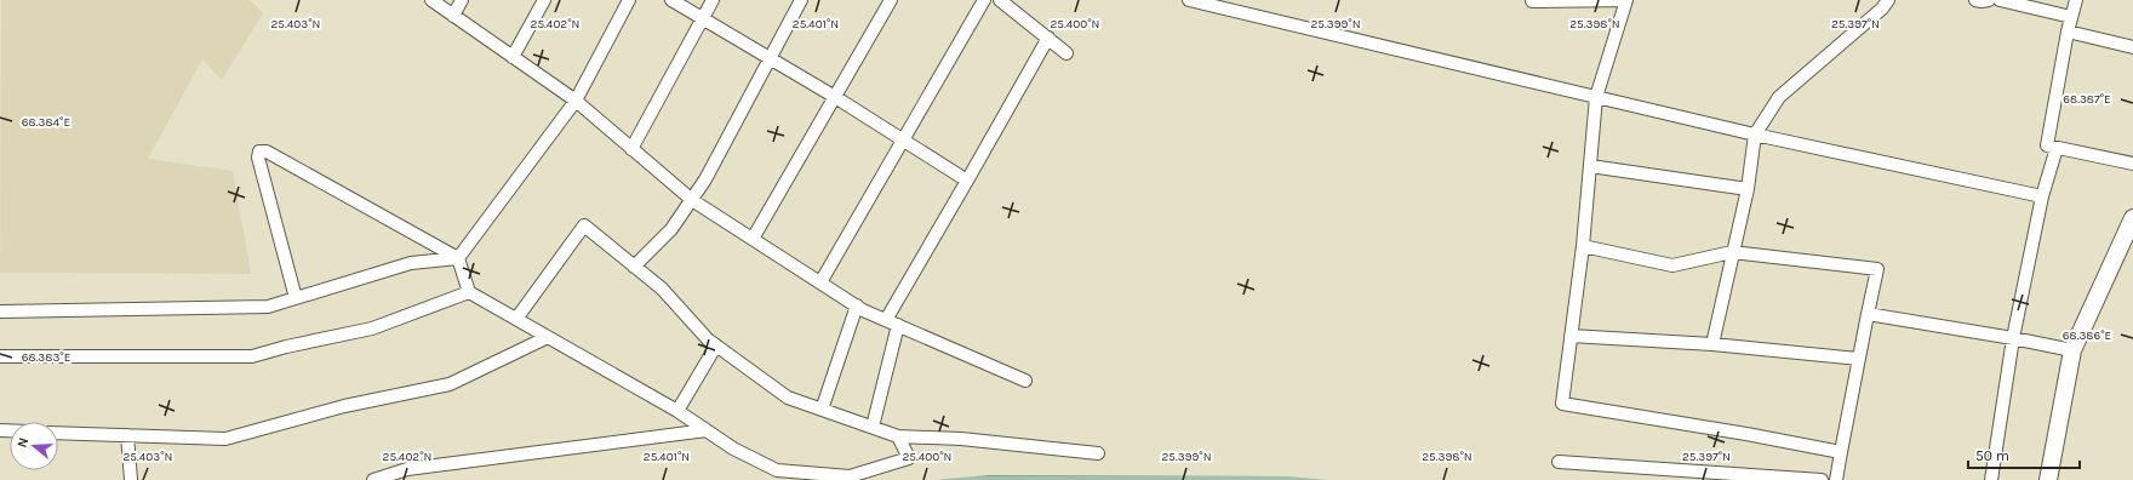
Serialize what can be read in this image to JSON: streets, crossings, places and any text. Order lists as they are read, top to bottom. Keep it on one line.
{"scale_bar":"50 m","north":"left","coordinates":["25.403°N","25.402°N","25.401°N","25.400°N","25.399°N","25.398°N","25.397°N","68.387°E","68.384°E","68.386°E","68.383°E"]}
